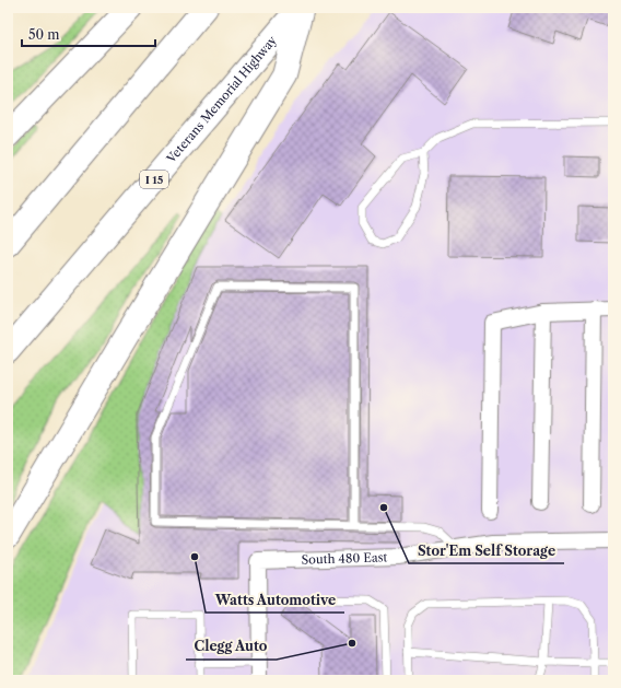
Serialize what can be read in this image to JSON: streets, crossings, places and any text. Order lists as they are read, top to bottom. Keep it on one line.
{"streets":{"highway":["Veterans Memorial Highway","I 15"],"street":["South 480 East"]},"places":["Stor'Em Self Storage","Watts Automotive","Clegg Auto"],"scale_bar":"50 m"}
